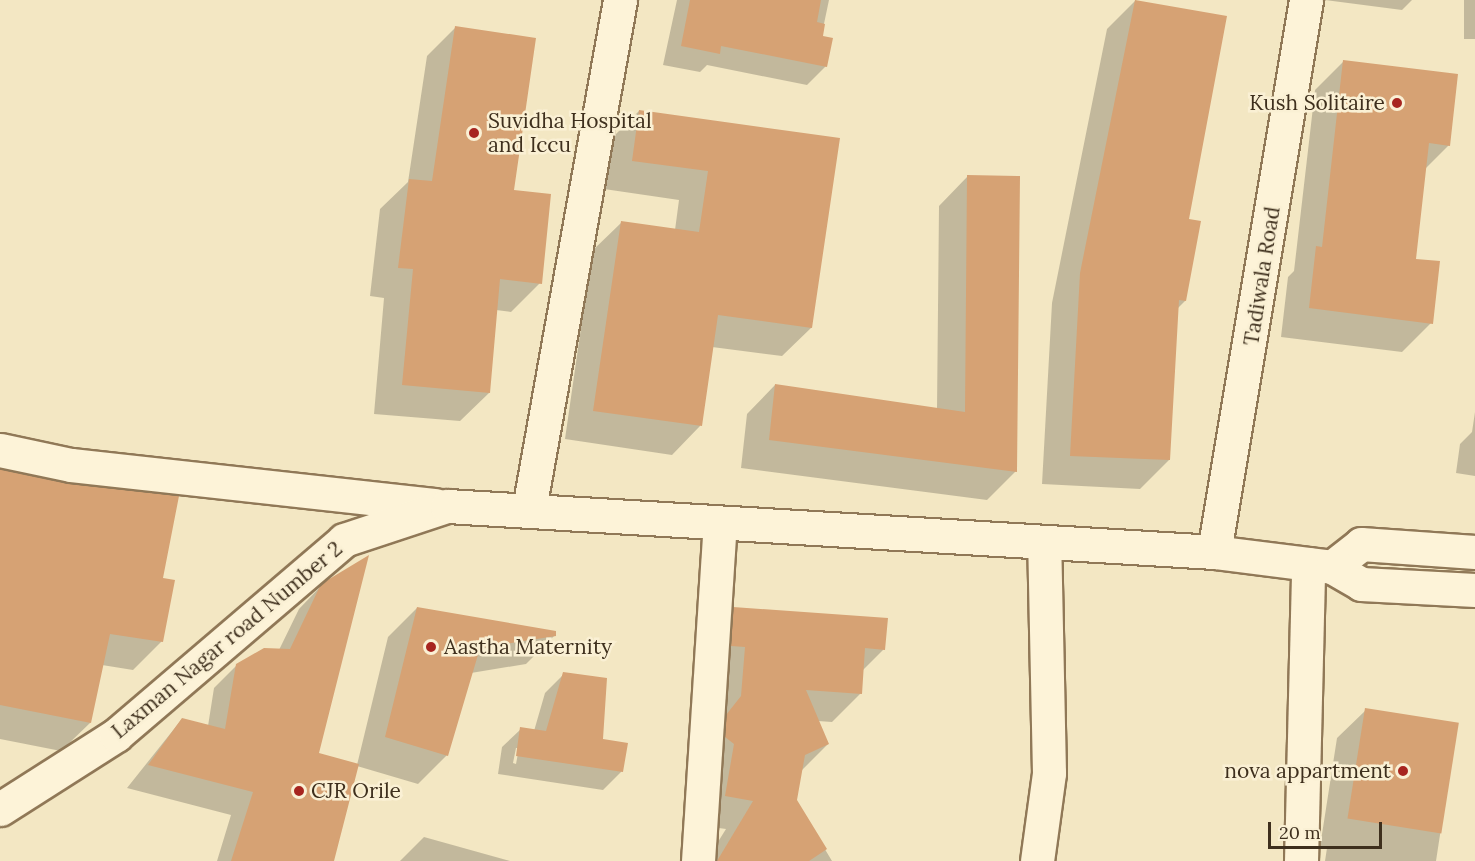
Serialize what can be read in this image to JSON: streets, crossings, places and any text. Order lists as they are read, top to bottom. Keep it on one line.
{"streets":{"street":["Tadiwala Road","Laxman Nagar road Number 2"]},"crossings":[["Tadiwala Road","Laxman Nagar road Number 2"]],"places":["Kush Solitaire","Suvidha Hospital and Iccu","Aastha Maternity","nova appartment","CJR Orile"],"scale_bar":"20 m"}
